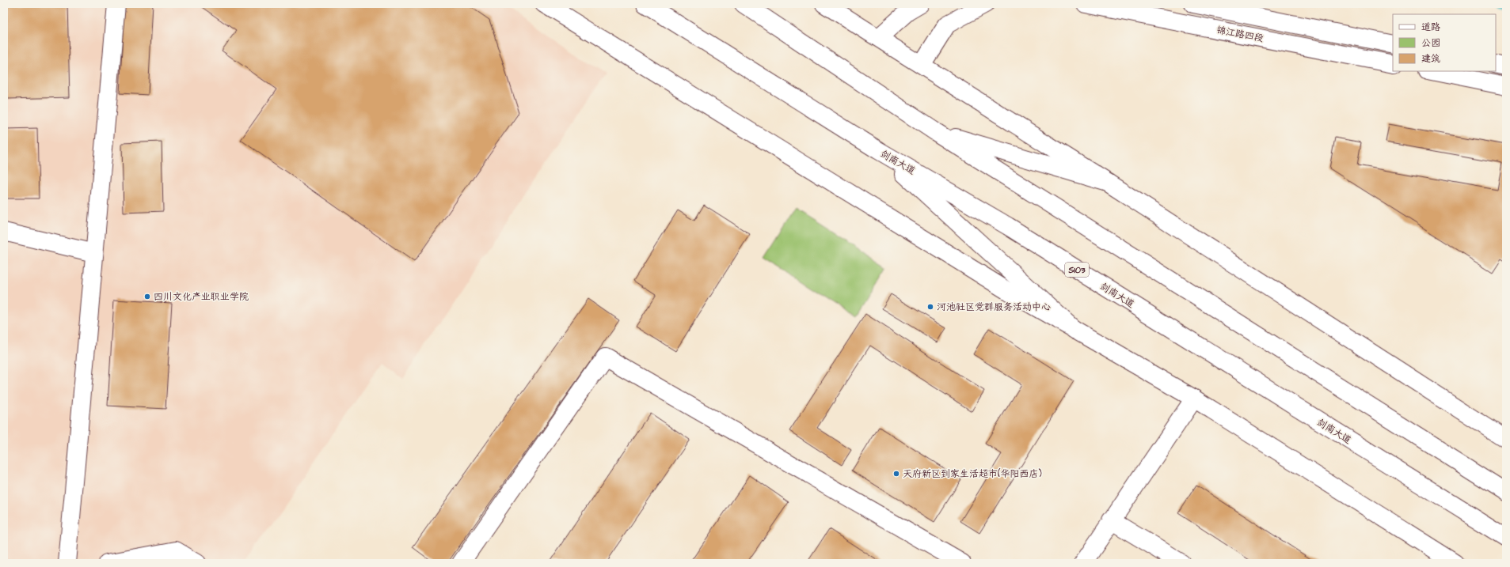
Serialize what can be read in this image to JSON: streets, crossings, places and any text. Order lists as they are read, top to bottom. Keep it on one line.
{"streets":{"main road":["锦江路四段","剑南大道","S103"]},"places":["四川文化产业职业学院","河池社区党群服务活动中心","天府新区到家生活超市(华阳西店)"],"legend":["道路","公园","建筑"]}
